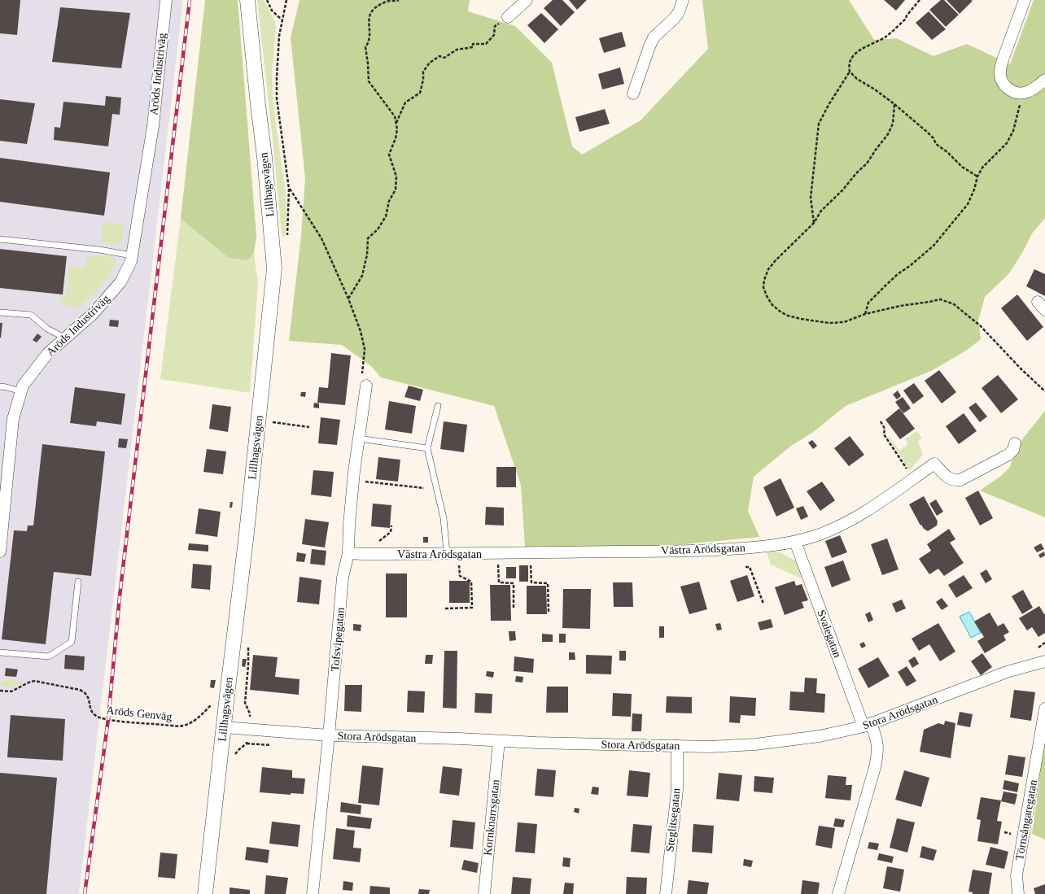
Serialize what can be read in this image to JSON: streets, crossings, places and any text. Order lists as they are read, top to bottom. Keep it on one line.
{"streets":{"street":["Aröds Industriväg","Lillhagsvägen","Västra Arödsgatan","Svalegatan","Tofsvipegatan","Stora Arödsgatan","Kornknarrsgatan","Steglitsegatan","Törnsångaregatan"],"path":["Aröds Genväg"]},"crossings":[["Lillhagsvägen","Stora Arödsgatan"],["Lillhagsvägen","Aröds Genväg"],["Västra Arödsgatan","Svalegatan"],["Västra Arödsgatan","Tofsvipegatan"],["Svalegatan","Stora Arödsgatan"],["Tofsvipegatan","Stora Arödsgatan"],["Stora Arödsgatan","Kornknarrsgatan"],["Stora Arödsgatan","Steglitsegatan"]]}
